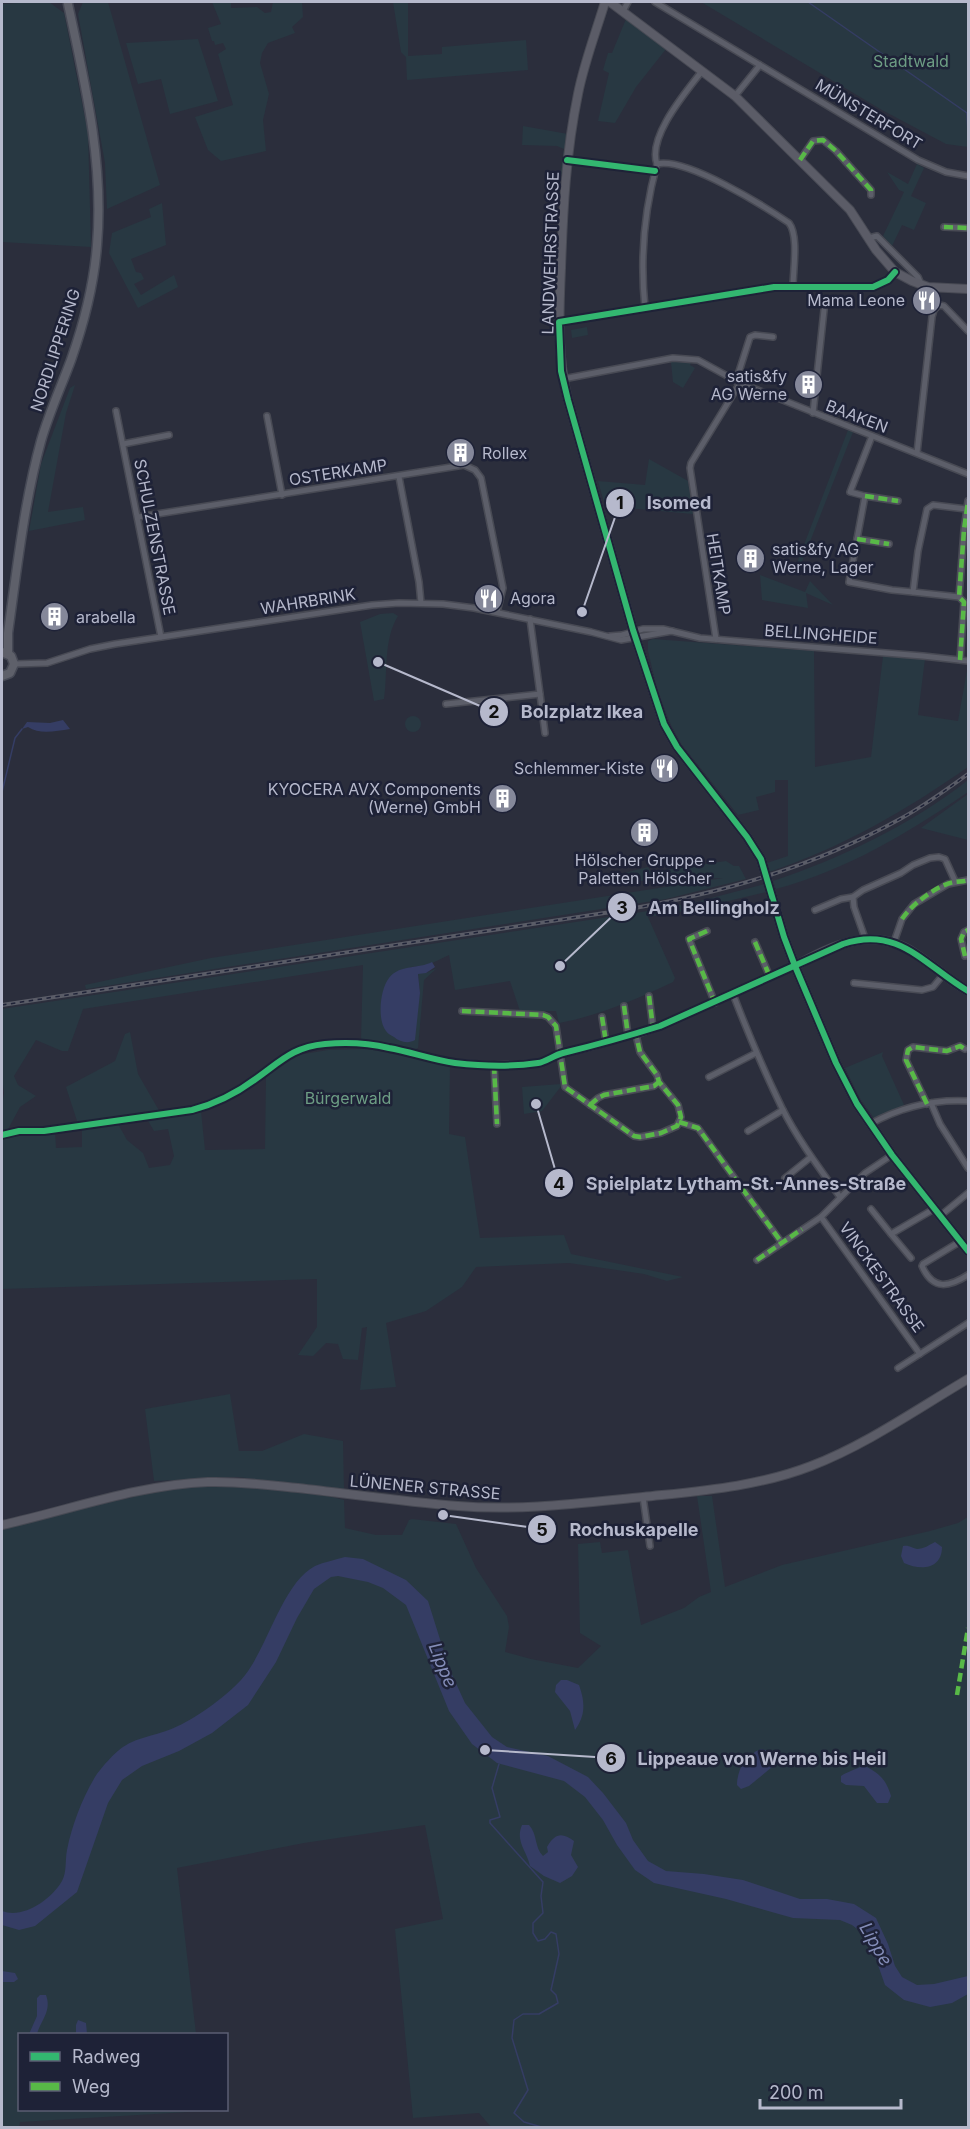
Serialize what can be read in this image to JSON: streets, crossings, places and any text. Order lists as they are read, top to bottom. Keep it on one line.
{"streets":{"main road":["NORDLIPPERING"],"street":["MÜNSTERFORT","LANDWEHRSTRASSE","BAAKEN","OSTERKAMP","SCHULZENSTRASSE","HEITKAMP","WAHRBRINK","BELLINGHEIDE","VINCKESTRASSE","LÜNENER STRASSE"]},"crossings":[["LANDWEHRSTRASSE","BAAKEN"],["LANDWEHRSTRASSE","WAHRBRINK"],["LANDWEHRSTRASSE","BELLINGHEIDE"],["BAAKEN","HEITKAMP"],["OSTERKAMP","SCHULZENSTRASSE"],["OSTERKAMP","WAHRBRINK"],["SCHULZENSTRASSE","WAHRBRINK"],["HEITKAMP","BELLINGHEIDE"],["WAHRBRINK","BELLINGHEIDE"]],"water":["Lippe"],"parks":["Stadtwald","Bürgerwald"],"places":{"restaurant":["Mama Leone","Agora","Schlemmer-Kiste"],"building":["satis&fy AG Werne","Rollex","satis&fy AG Werne, Lager","arabella","KYOCERA AVX Components (Werne) GmbH","Hölscher Gruppe - Paletten Hölscher"],"other":["Isomed","Bolzplatz Ikea","Am Bellingholz","Spielplatz Lytham-St.-Annes-Straße","Rochuskapelle","Lippeaue von Werne bis Heil"]},"legend":["Radweg","Weg"],"scale_bar":"200 m"}
